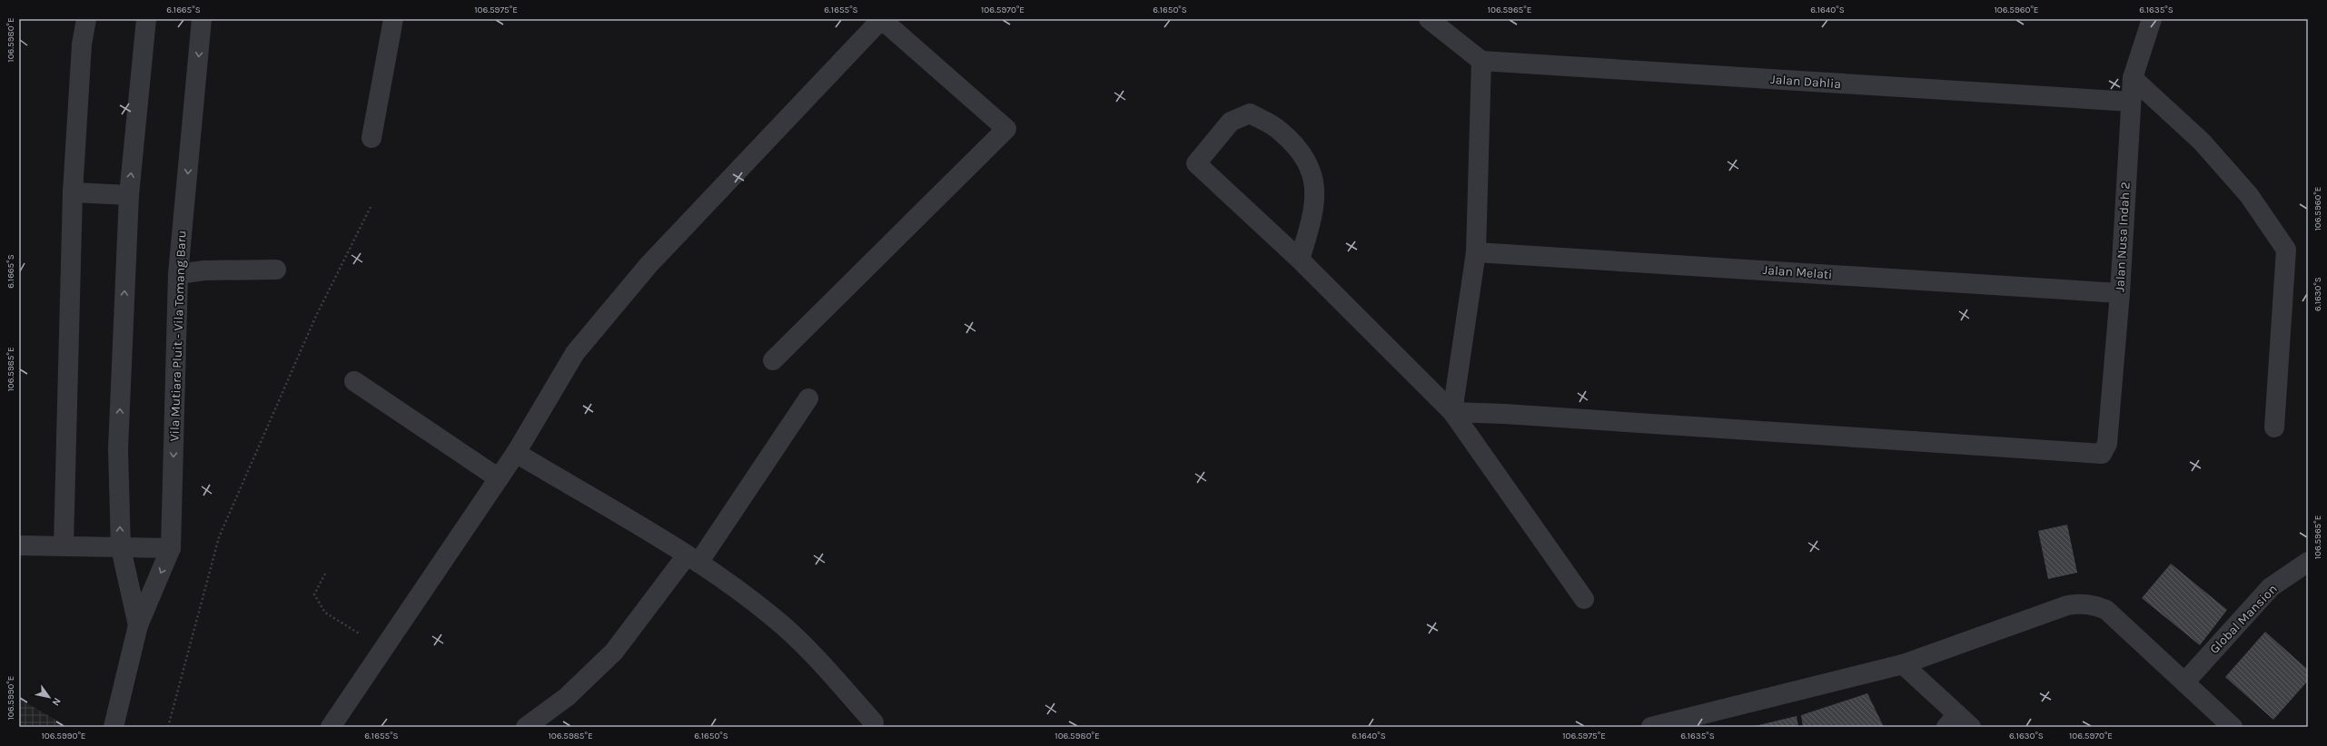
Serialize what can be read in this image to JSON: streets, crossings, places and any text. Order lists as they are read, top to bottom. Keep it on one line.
{"streets":{"street":["Jalan Dahlia","Jalan Nusa Indah 2","Jalan Melati","Vila Mutiara Pluit - Vila Tomang Baru","Global Mansion"]},"crossings":[["Jalan Dahlia","Jalan Nusa Indah 2"],["Jalan Nusa Indah 2","Jalan Melati"]],"north":"bottom right","coordinates":["6.1665°S","106.5975°E","6.1655°S","106.5970°E","6.1650°S","106.5965°E","6.1640°S","106.5960°E","6.1635°S","106.5980°E","6.1630°S","106.5985°E","106.5990°E"]}
